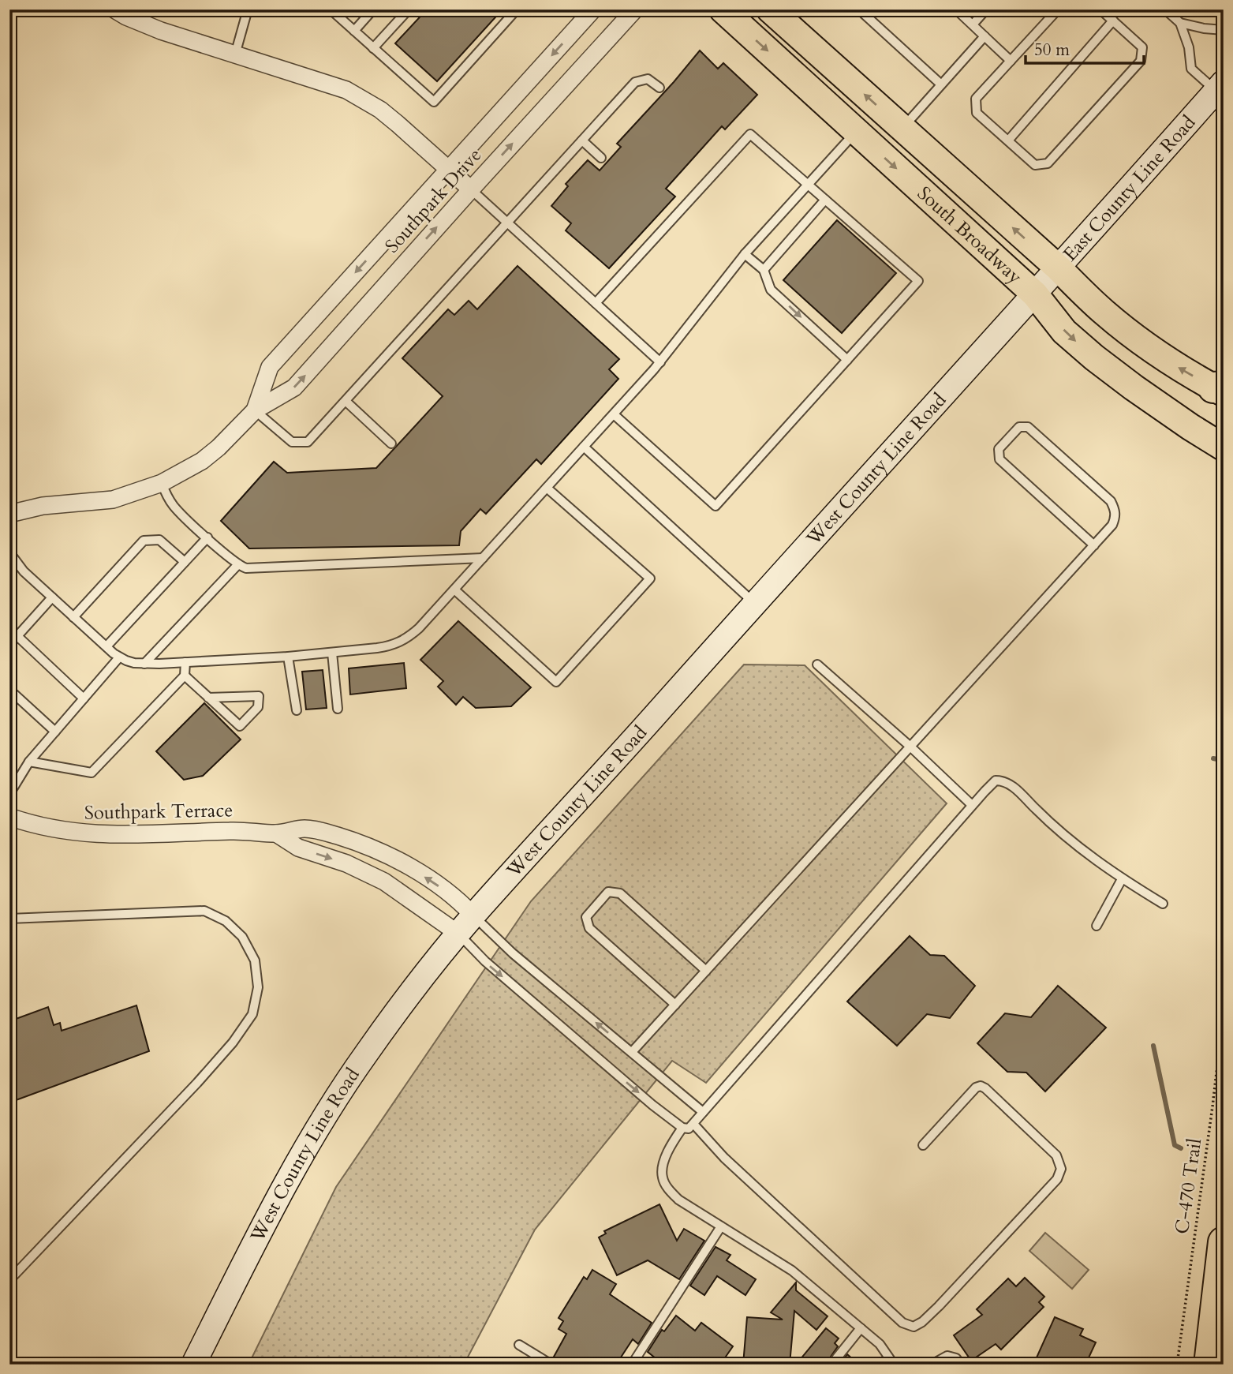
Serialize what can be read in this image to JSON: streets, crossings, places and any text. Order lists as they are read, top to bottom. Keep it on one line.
{"streets":{"main road":["East County Line Road","South Broadway","West County Line Road"],"street":["Southpark Drive","Southpark Terrace"],"path":["C-470 Trail"]},"crossings":[["East County Line Road","South Broadway"],["East County Line Road","West County Line Road"],["South Broadway","West County Line Road"],["West County Line Road","Southpark Terrace"]],"scale_bar":"50 m"}
